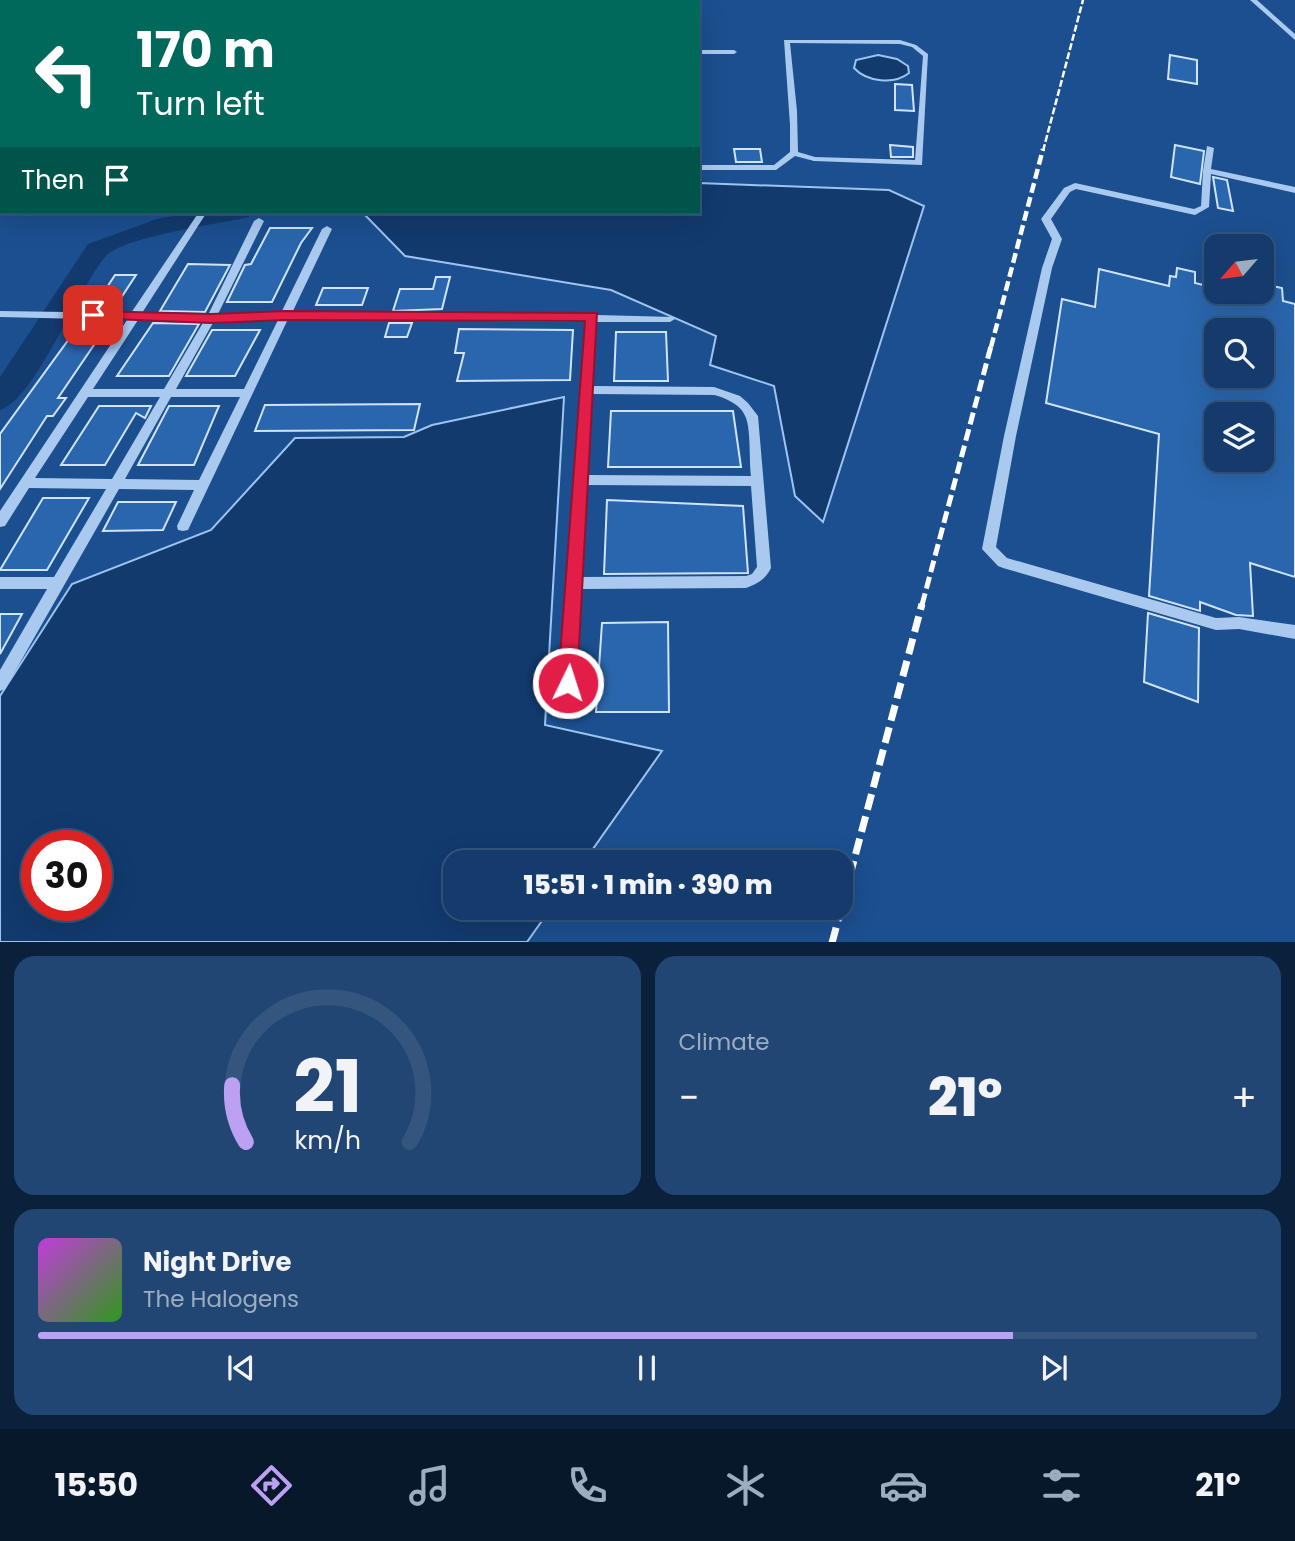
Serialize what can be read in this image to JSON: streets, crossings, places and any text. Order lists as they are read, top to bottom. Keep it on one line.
{"north":"bottom left","page":{"turn":["170 m","Turn left"],"then":"Then","limit":"30","trip":"15:51 · 1 min · 390 m","tile":"Climate","heat":["−","21°","+"],"song":["Night Drive","The Halogens"],"tabs":["15:50","21°"],"gauge":["21","km/h"]}}
